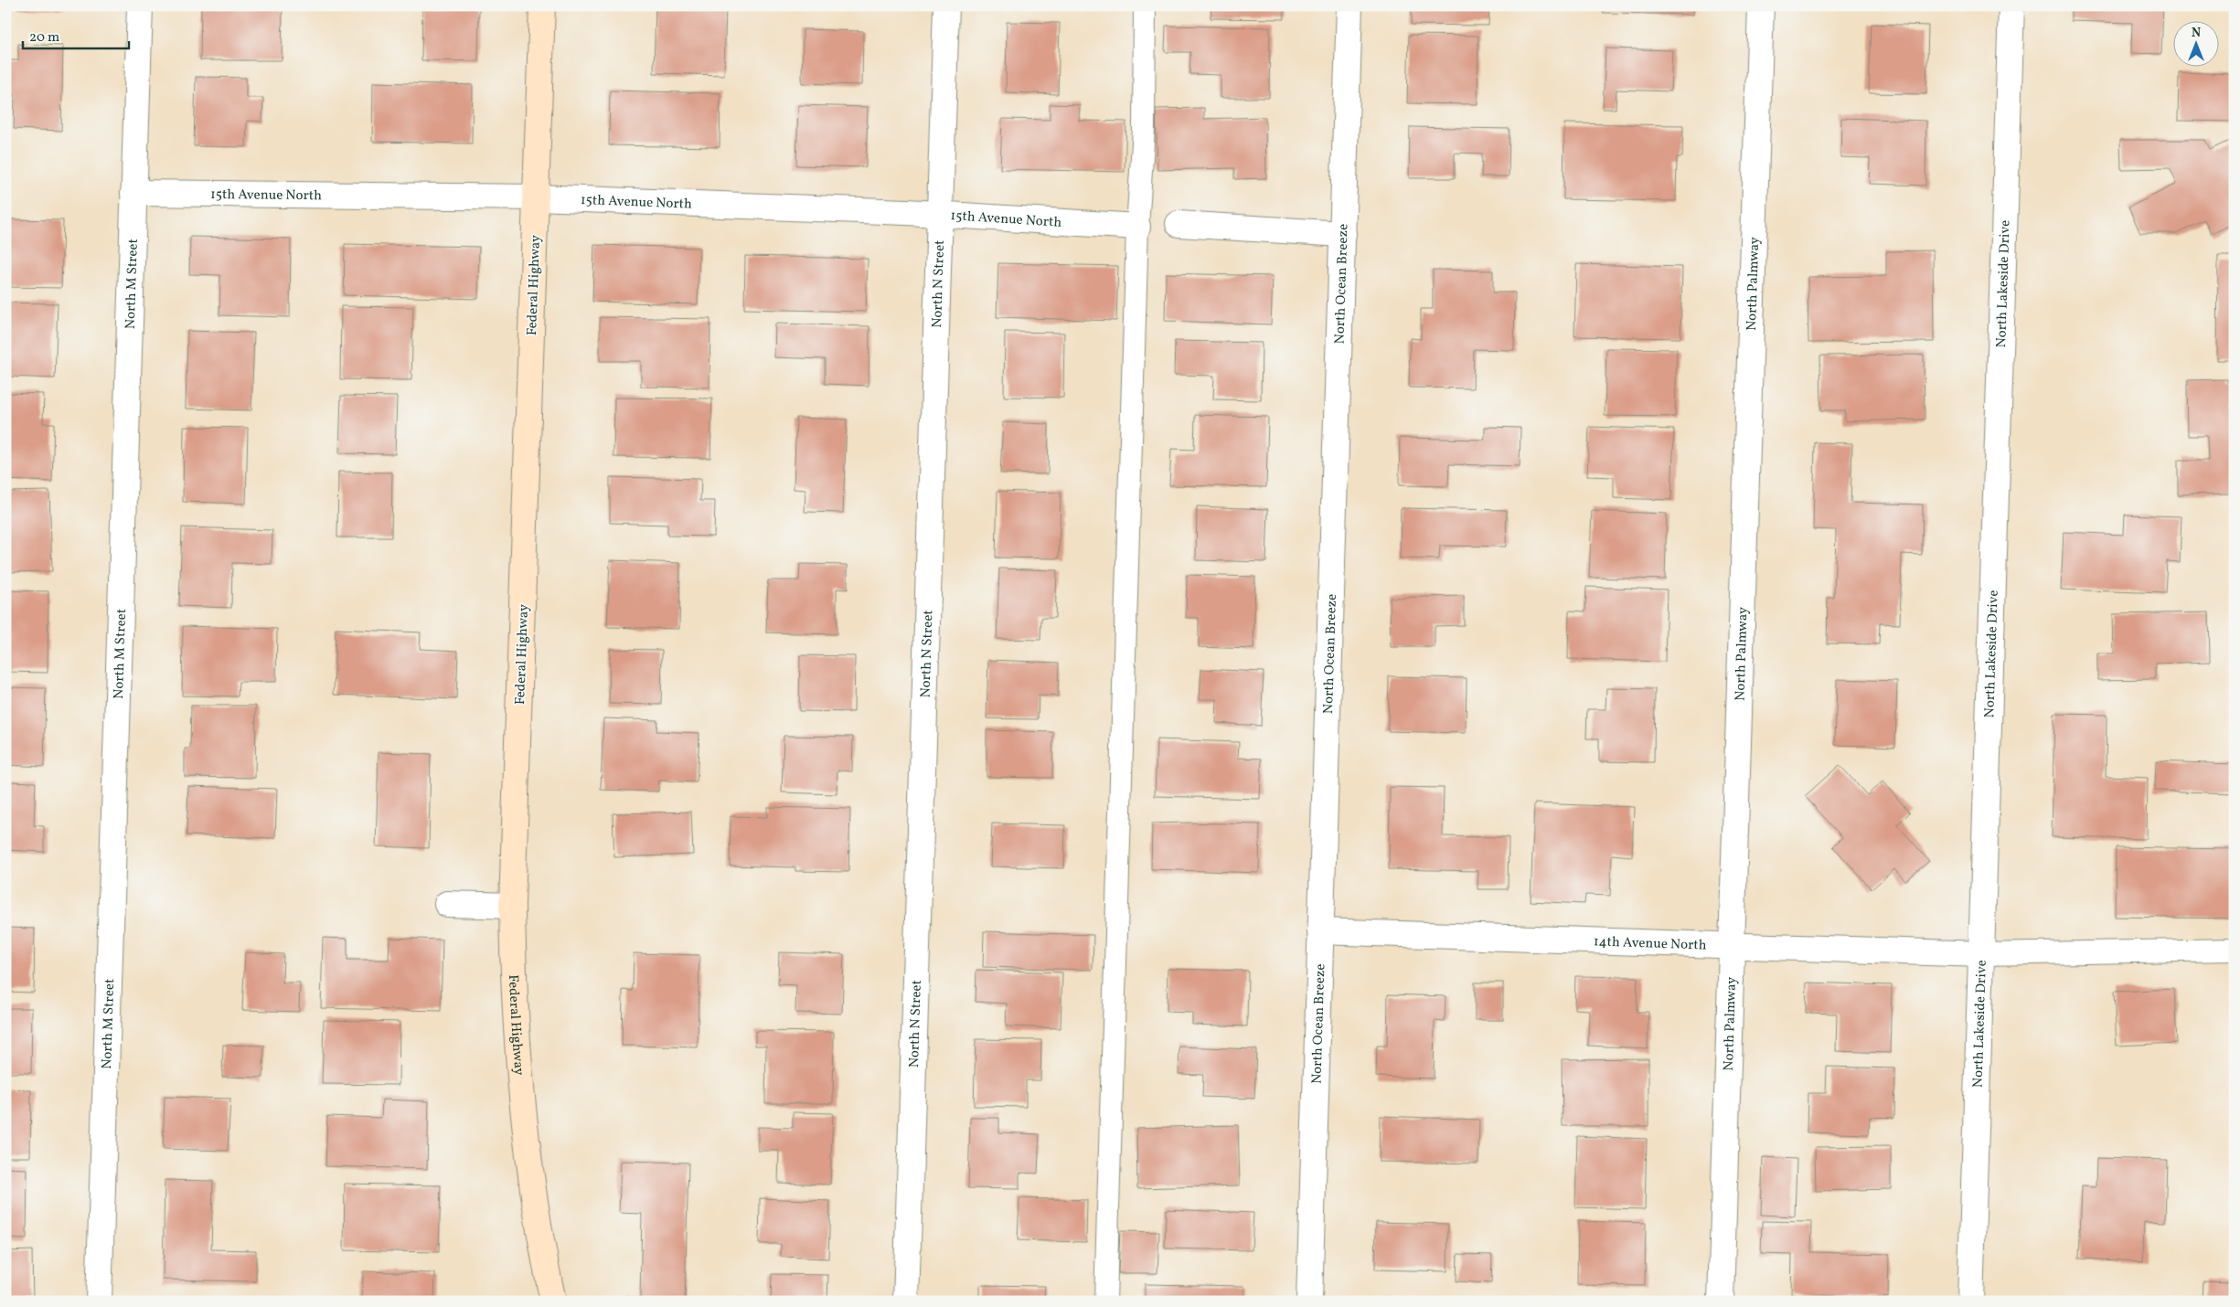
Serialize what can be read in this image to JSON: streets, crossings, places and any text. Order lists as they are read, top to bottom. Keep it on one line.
{"streets":{"main road":["Federal Highway"],"street":["15th Avenue North","North M Street","North N Street","North Ocean Breeze","North Palmway","North Lakeside Drive","14th Avenue North"]},"crossings":[["15th Avenue North","North M Street"],["15th Avenue North","North N Street"],["15th Avenue North","Federal Highway"],["North Ocean Breeze","14th Avenue North"],["North Palmway","14th Avenue North"],["North Lakeside Drive","14th Avenue North"]],"scale_bar":"20 m","north":"top"}
